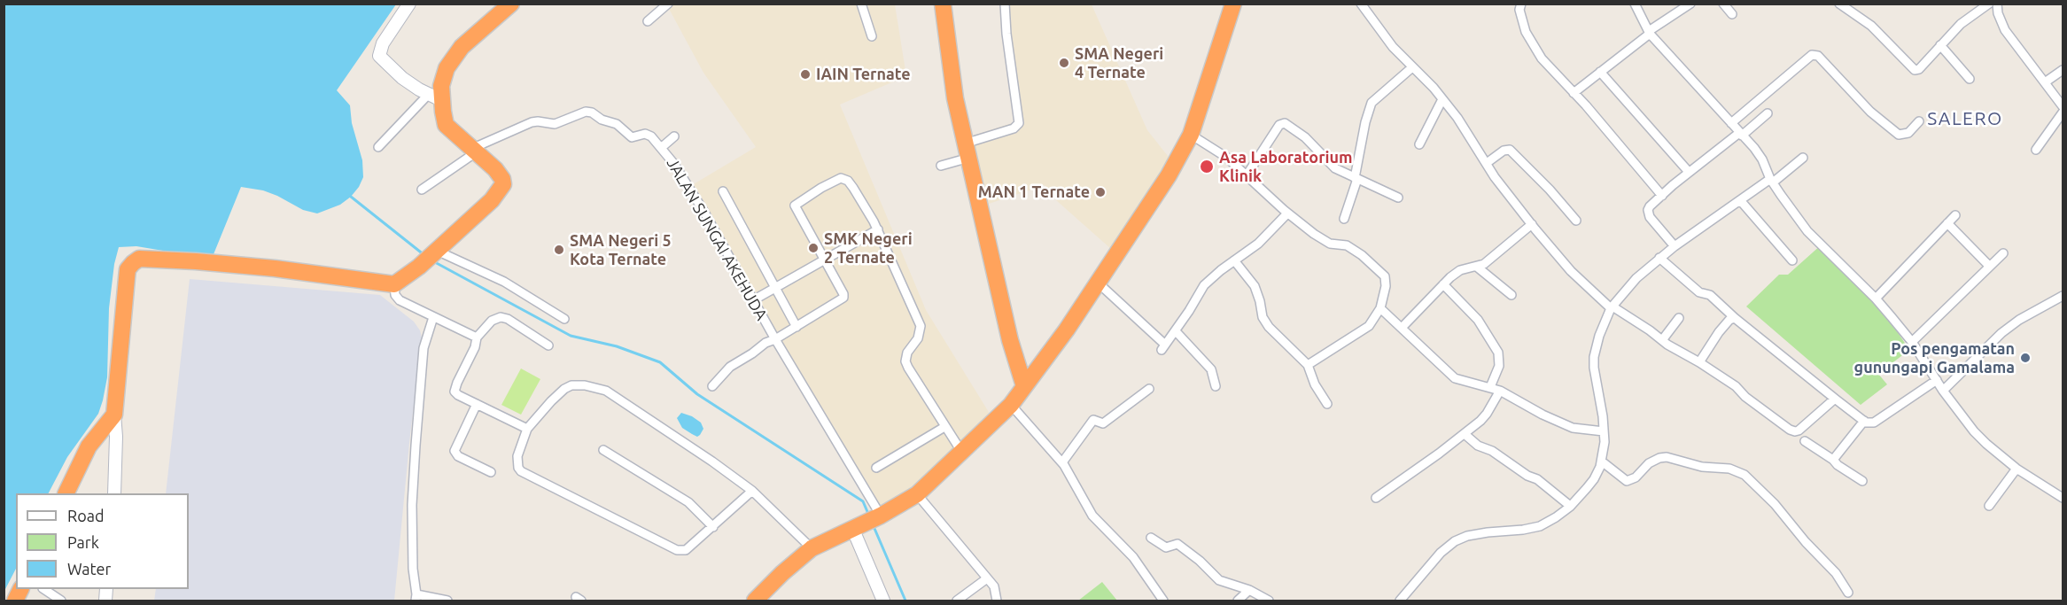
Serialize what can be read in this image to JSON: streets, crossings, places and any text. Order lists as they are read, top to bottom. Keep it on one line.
{"streets":{"street":["JALAN SUNGAI AKEHUDA"]},"districts":["SALERO"],"places":["SMA Negeri 4 Ternate","IAIN Ternate","Asa Laboratorium Klinik","MAN 1 Ternate","SMK Negeri 2 Ternate","SMA Negeri 5 Kota Ternate","Pos pengamatan gunungapi Gamalama"],"legend":["Road","Park","Water"]}
